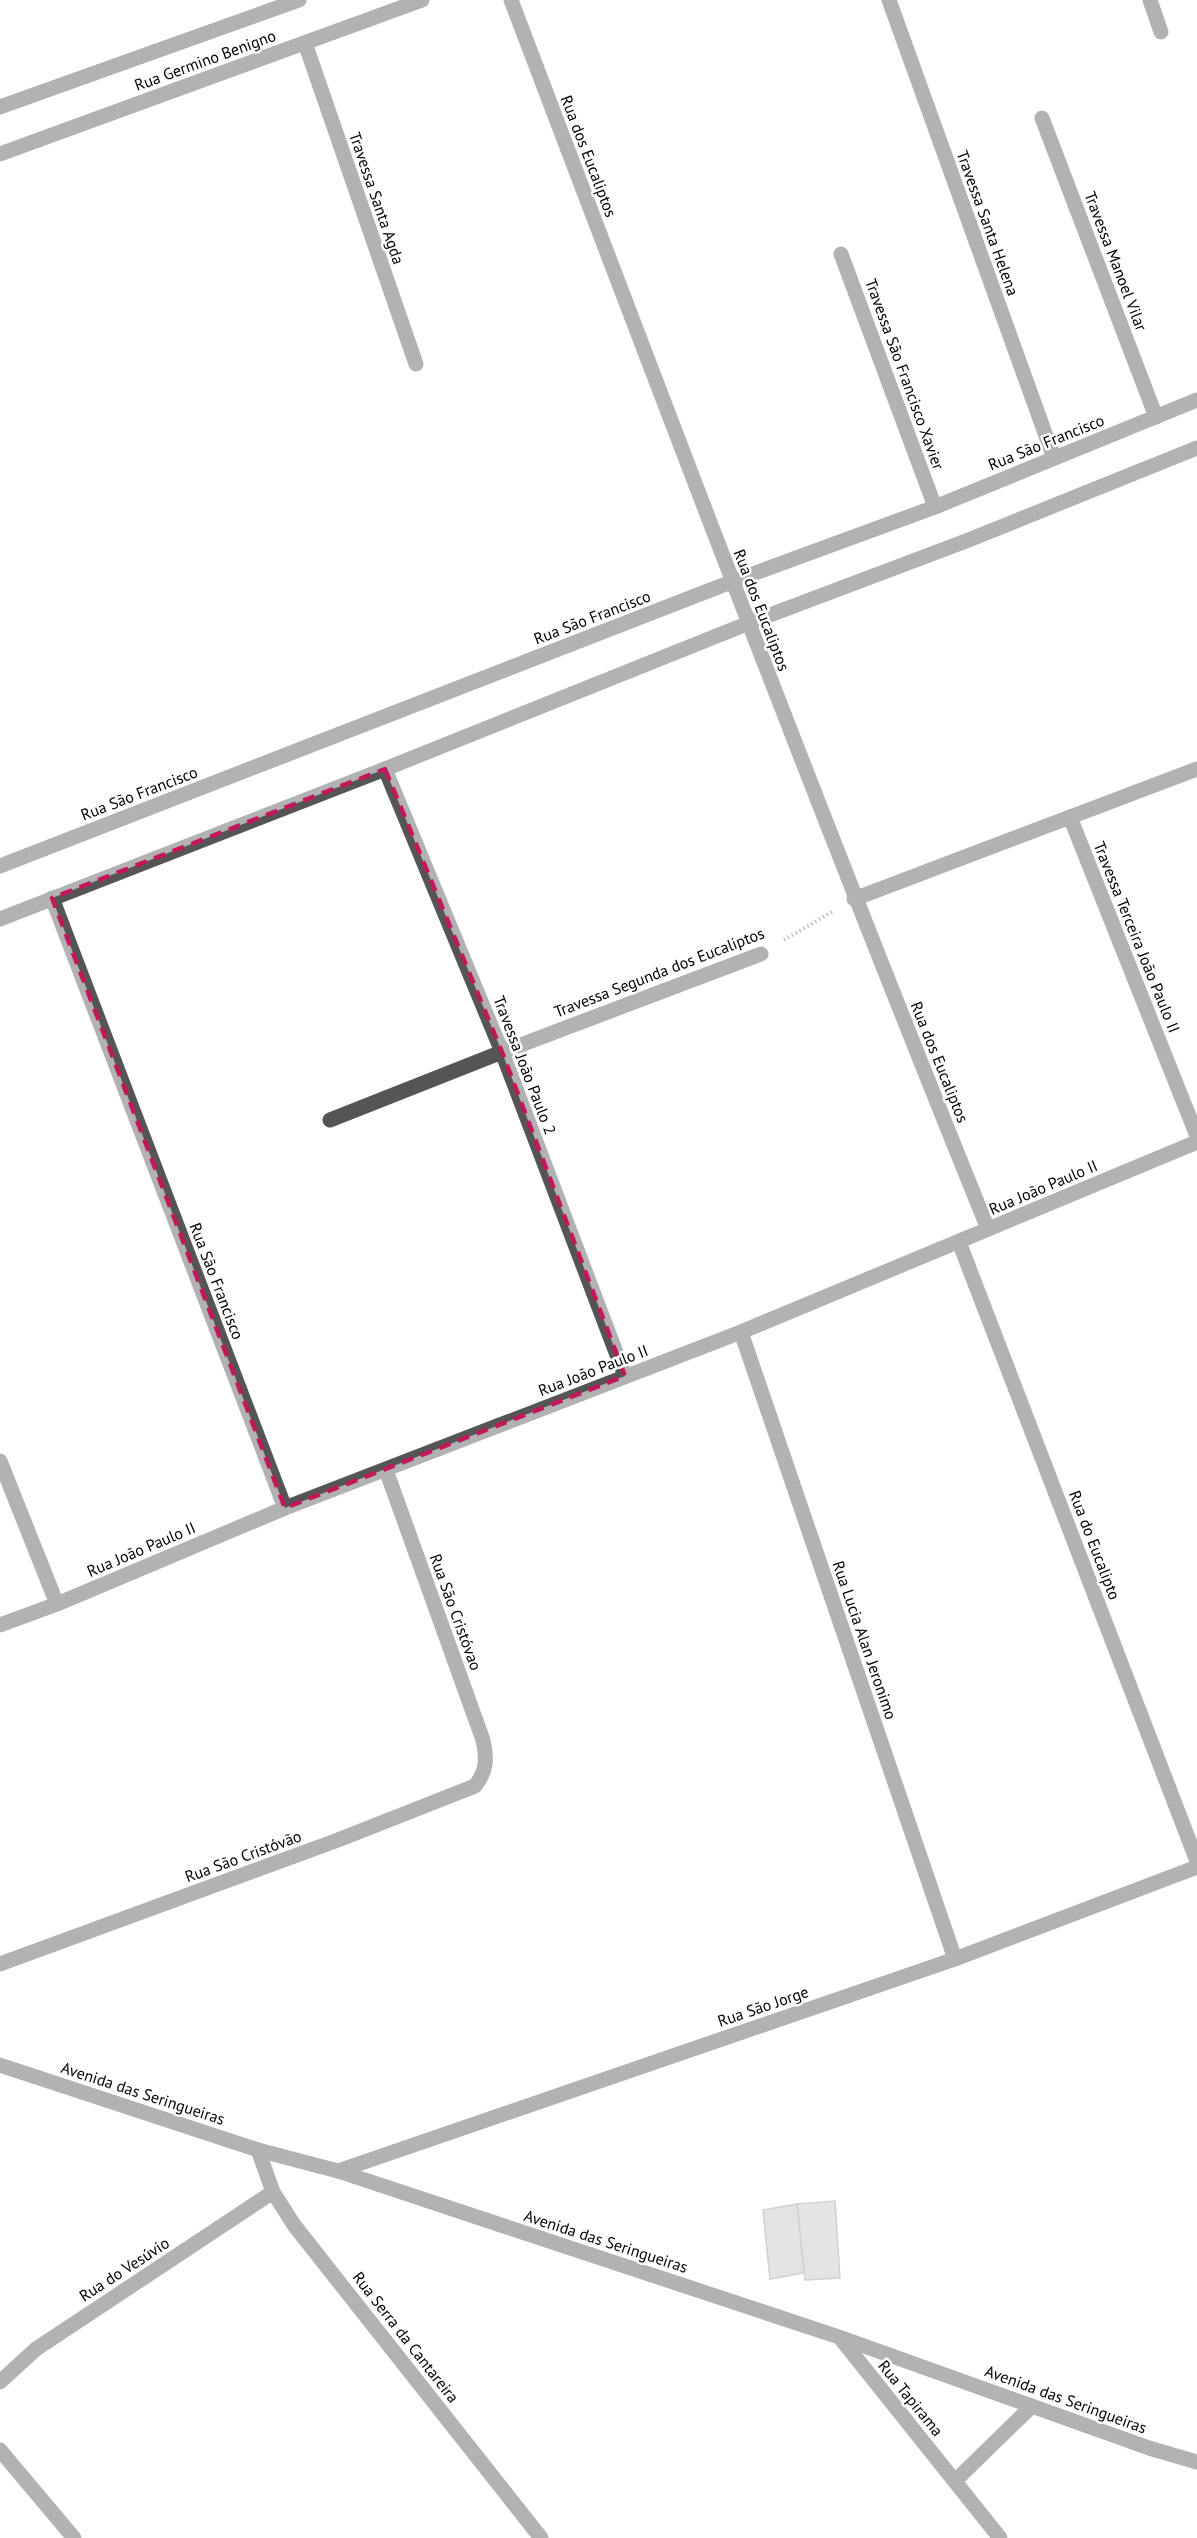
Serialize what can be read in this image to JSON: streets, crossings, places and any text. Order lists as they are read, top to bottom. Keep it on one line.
{"streets":{"street":["Rua Germino Benigno","Rua dos Eucaliptos","Travessa Santa Agda","Travessa Santa Helena","Travessa Manoel Vilar","Travessa São Francisco Xavier","Rua São Francisco","Travessa Terceira João Paulo II","Travessa Segunda dos Eucaliptos","Travessa João Paulo 2","Rua João Paulo II","Rua do Eucalipto","Rua São Cristóvao","Rua Lucia Alan Jeronimo","Rua São Cristóvão","Rua São Jorge","Avenida das Seringueiras","Rua do Vesúvio","Rua Serra da Cantareira","Rua Tapirama"]},"crossings":[["Rua Germino Benigno","Travessa Santa Agda"],["Rua dos Eucaliptos","Rua São Francisco"],["Rua dos Eucaliptos","Travessa Segunda dos Eucaliptos"],["Rua dos Eucaliptos","Rua João Paulo II"],["Travessa Santa Helena","Rua São Francisco"],["Travessa Manoel Vilar","Rua São Francisco"],["Travessa São Francisco Xavier","Rua São Francisco"],["Rua São Francisco","Rua João Paulo II"],["Travessa Segunda dos Eucaliptos","Travessa João Paulo 2"],["Travessa João Paulo 2","Rua João Paulo II"],["Rua João Paulo II","Rua do Eucalipto"],["Rua João Paulo II","Rua São Cristóvao"],["Rua João Paulo II","Rua Lucia Alan Jeronimo"],["Rua São Cristóvao","Rua São Cristóvão"],["Rua Lucia Alan Jeronimo","Rua São Jorge"],["Rua São Jorge","Avenida das Seringueiras"],["Avenida das Seringueiras","Rua Serra da Cantareira"],["Avenida das Seringueiras","Rua Tapirama"],["Rua do Vesúvio","Rua Serra da Cantareira"]]}
